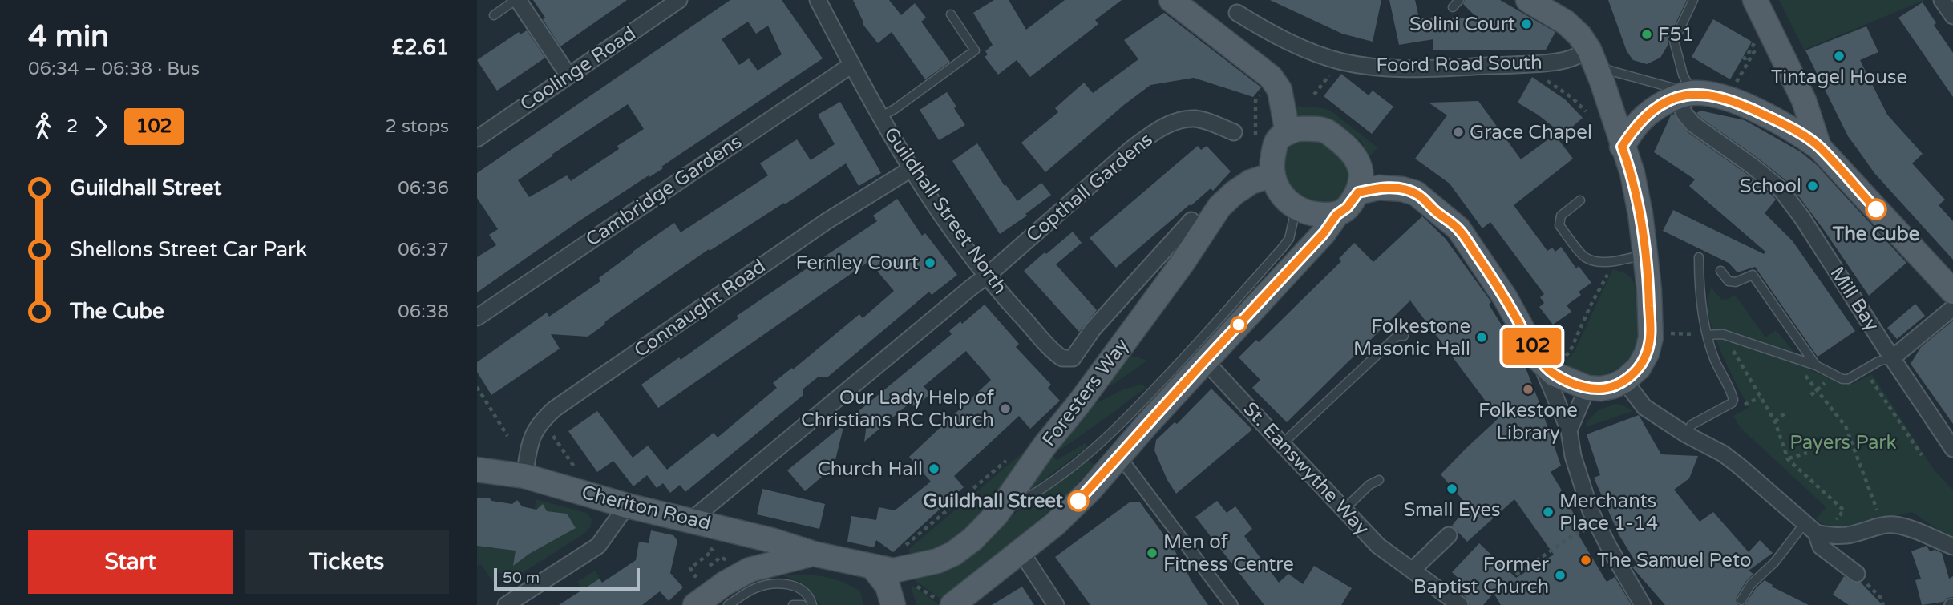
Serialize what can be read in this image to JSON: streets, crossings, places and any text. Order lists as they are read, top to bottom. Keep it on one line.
{"streets":{"main road":["Foresters Way","Cheriton Road"],"street":["Foord Road South","Coolinge Road","Copthall Gardens","Cambridge Gardens","Guildhall Street North","Mill Bay","Connaught Road","St. Eanswythe Way"]},"crossings":[["Copthall Gardens","Guildhall Street North"],["Copthall Gardens","Cheriton Road"],["Cambridge Gardens","Guildhall Street North"],["Guildhall Street North","Connaught Road"],["Connaught Road","Cheriton Road"],["Foresters Way","Cheriton Road"]],"parks":["Payers Park"],"places":["Solini Court","F51","Tintagel House","Grace Chapel","School","The Cube","Fernley Court","Folkestone Masonic Hall","Folkestone Library","Our Lady Help of Christians RC Church","Church Hall","Small Eyes","Guildhall Street","Merchants Place 1-14","Men of Fitness Centre","The Samuel Peto","Former Baptist Church"],"lines":["bus line 102"],"scale_bar":"50 m","page":{"heading":["4 min","06:34 – 06:38 · Bus","£2.61"],"on_map":"102","legs":["2","102","2 stops"],"list":[{"name":"Guildhall Street","value":"06:36"},{"name":"Shellons Street Car Park","value":"06:37"},{"name":"The Cube","value":"06:38"}],"buttons":["Start","Tickets"],"scale":"50 m"}}
